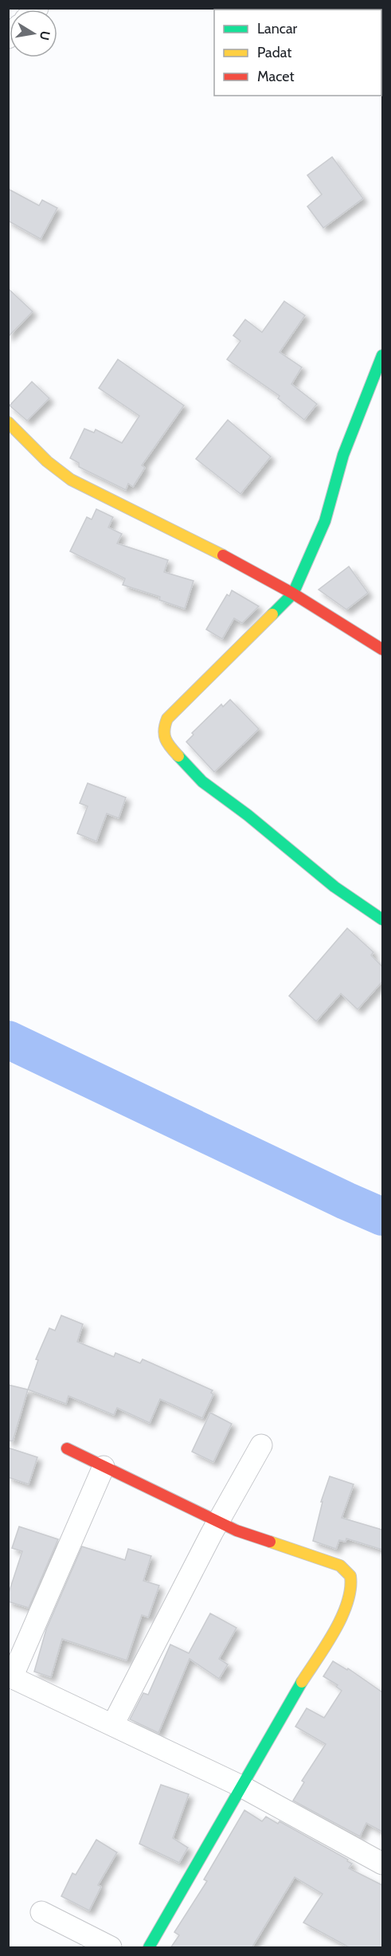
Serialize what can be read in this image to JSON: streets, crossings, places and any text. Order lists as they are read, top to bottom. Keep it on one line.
{"legend":["Lancar","Padat","Macet"],"north":"right"}
